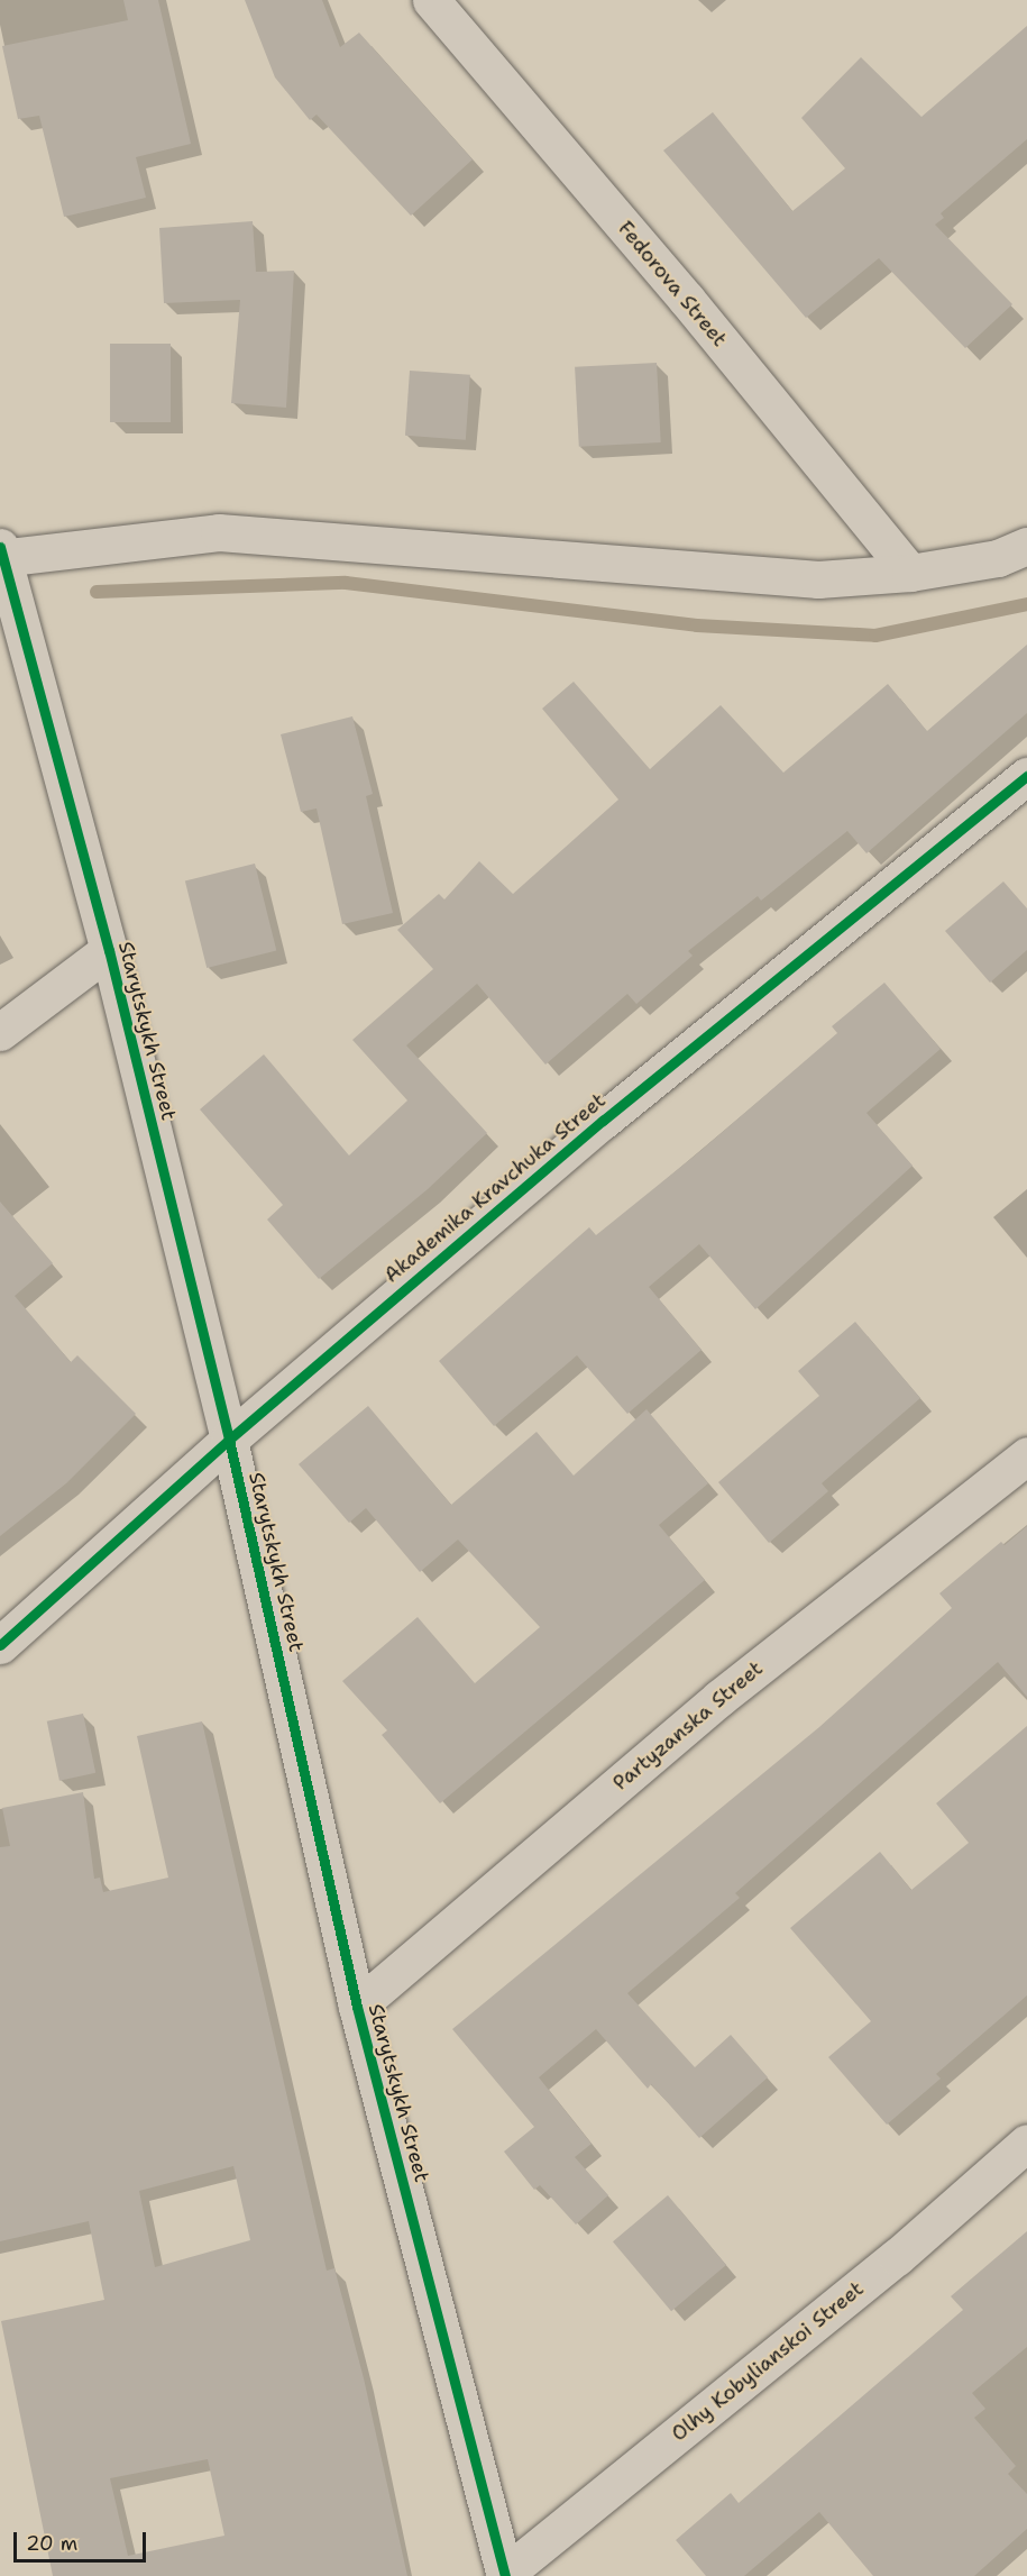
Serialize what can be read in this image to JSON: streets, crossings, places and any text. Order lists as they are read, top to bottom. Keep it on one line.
{"streets":{"street":["Fedorova Street","Starytskykh Street","Akademika Kravchuka Street","Partyzanska Street","Olhy Kobylianskoi Street"]},"crossings":[["Starytskykh Street","Akademika Kravchuka Street"],["Starytskykh Street","Partyzanska Street"],["Starytskykh Street","Olhy Kobylianskoi Street"]],"scale_bar":"20 m"}
